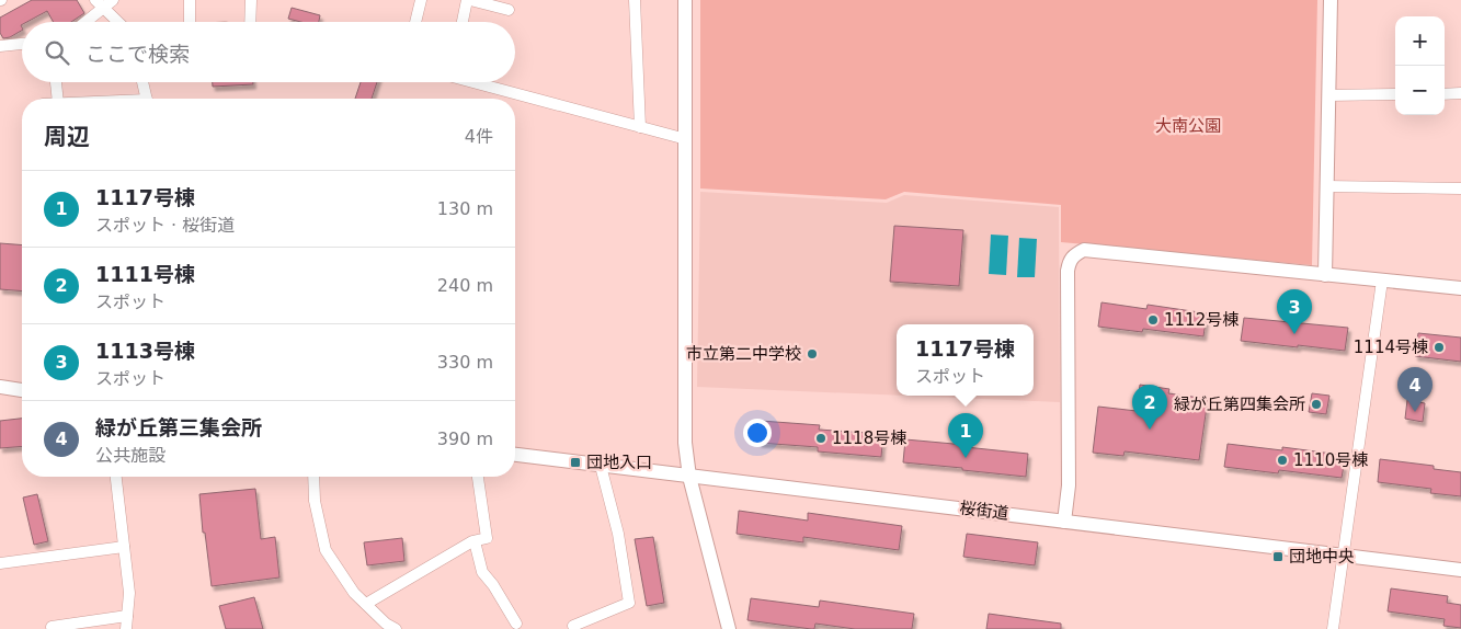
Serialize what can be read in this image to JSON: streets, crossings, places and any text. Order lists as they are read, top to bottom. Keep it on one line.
{"streets":{"street":["桜街道"]},"parks":["大南公園"],"places":{"other":["1112号棟","1114号棟","市立第二中学校","緑が丘第四集会所","1118号棟","1110号棟"],"transit":["団地入口","団地中央"]},"page":{"map_buttons":["+","−"],"search":"ここで検索","heading":["周辺","4件"],"list":[{"mark":"1","name":"1117号棟","note":"スポット · 桜街道","value":"130 m"},{"mark":"2","name":"1111号棟","note":"スポット","value":"240 m"},{"mark":"3","name":"1113号棟","note":"スポット","value":"330 m"},{"mark":"4","name":"緑が丘第三集会所","note":"公共施設","value":"390 m"}],"pins":["3","4","2","1"],"popup":["1117号棟","スポット"]}}
